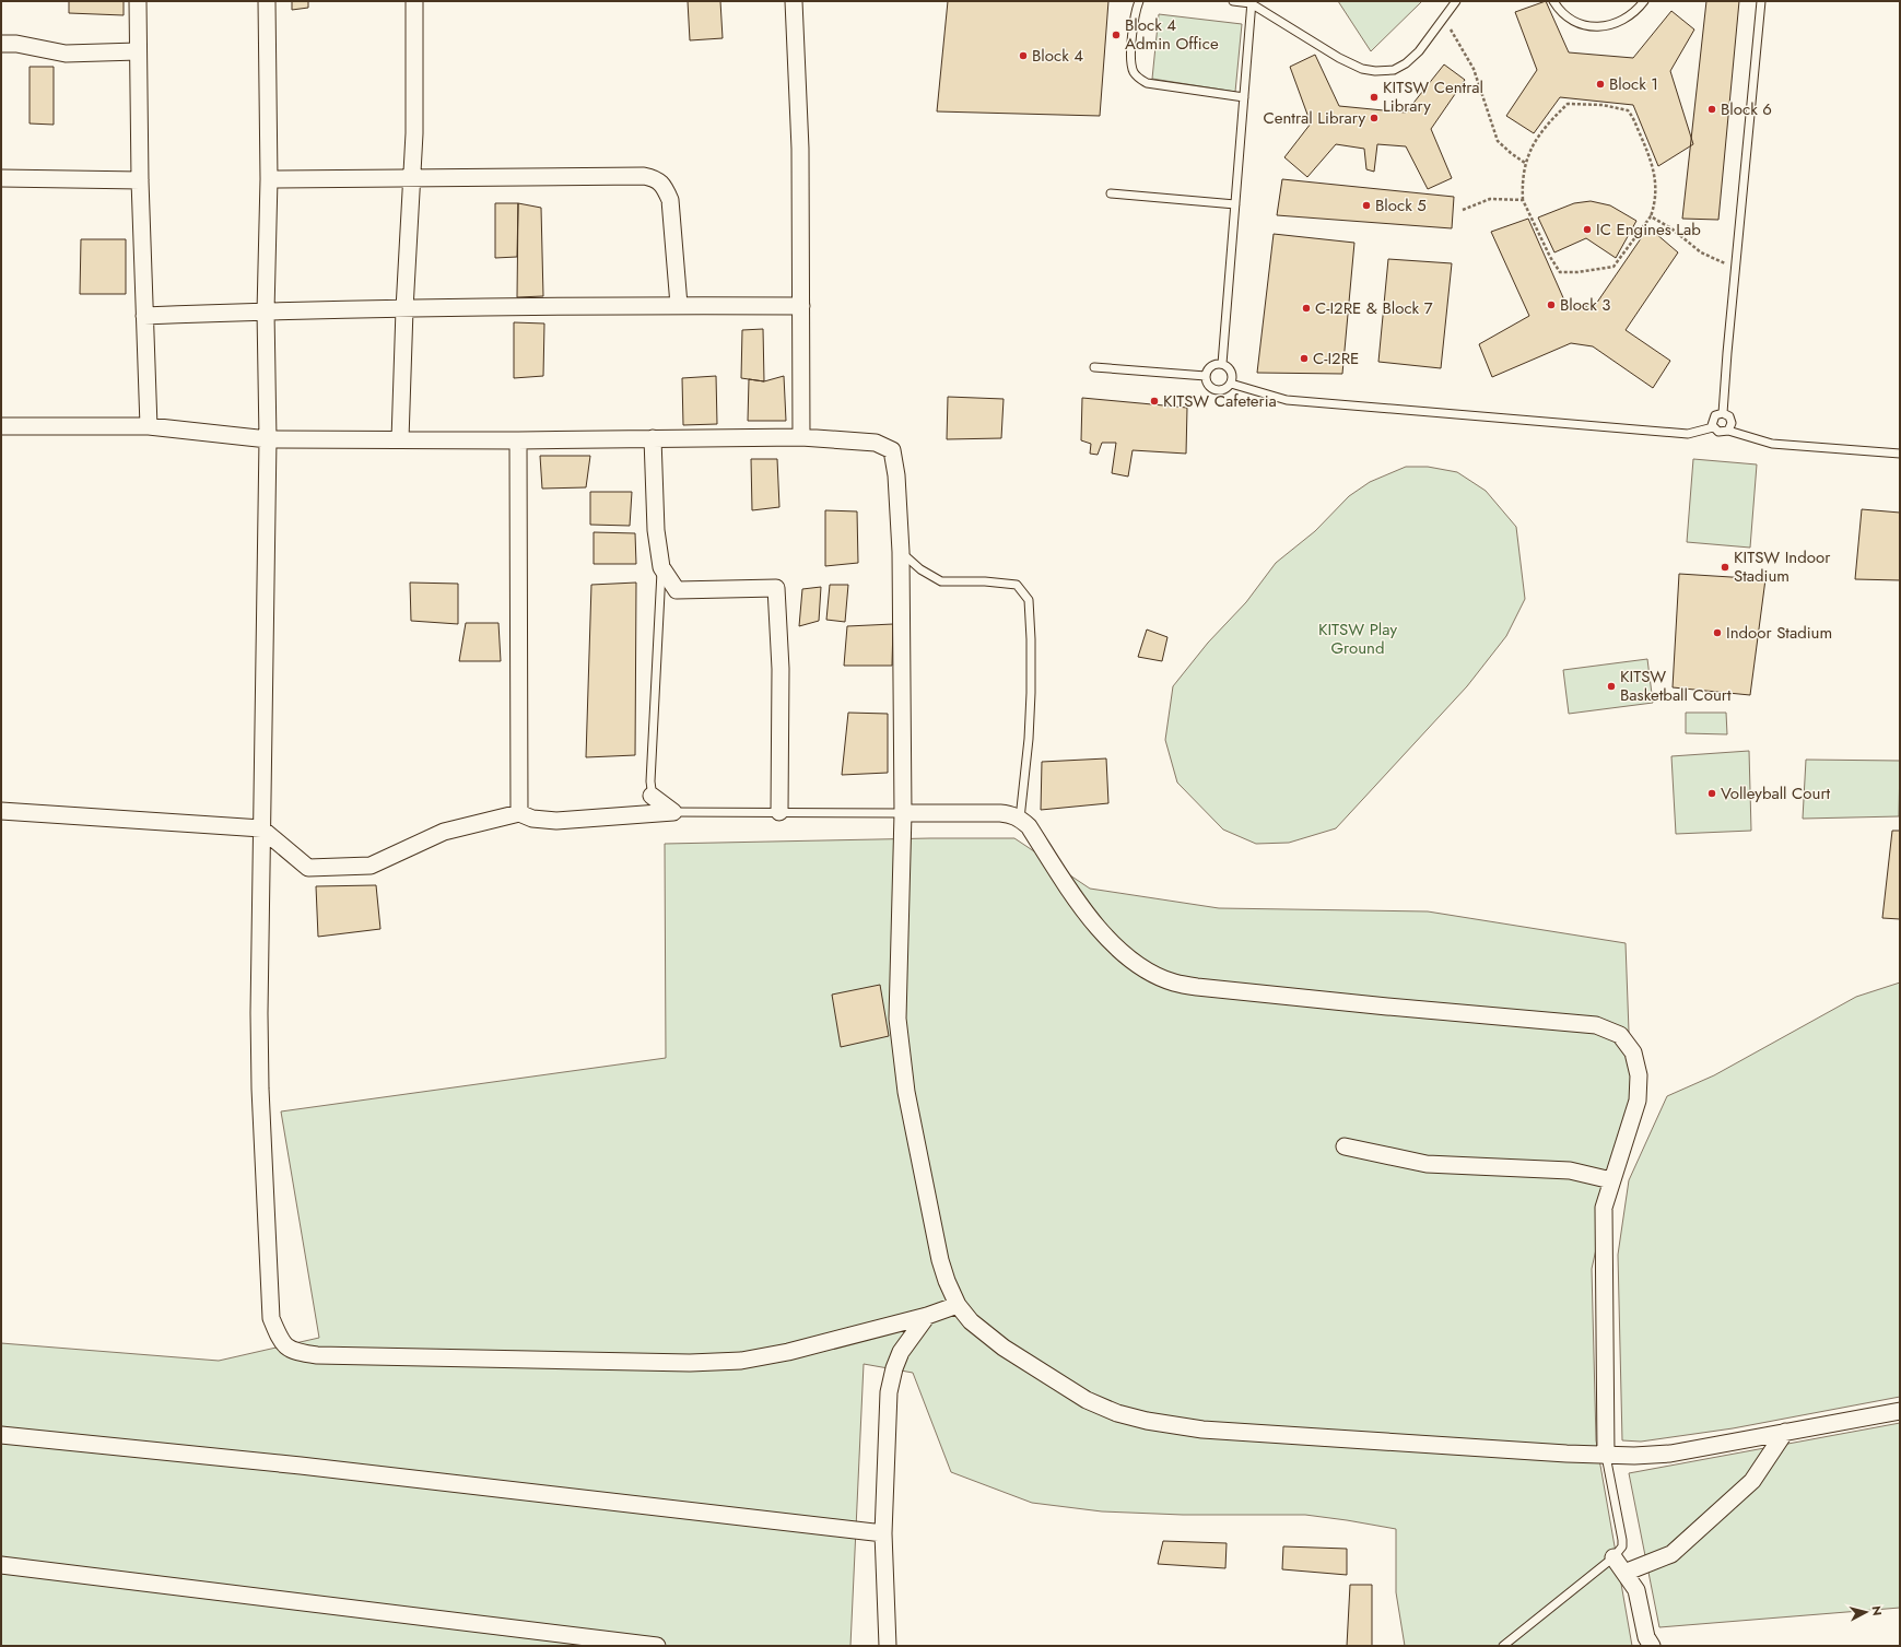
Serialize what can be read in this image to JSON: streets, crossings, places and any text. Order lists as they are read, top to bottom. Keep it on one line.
{"parks":["KITSW Play Ground"],"places":["Block 4 Admin Office","Block 4","Block 1","KITSW Central Library","Block 6","Central Library","Block 5","IC Engines Lab","Block 3","C-I2RE & Block 7","C-I2RE","KITSW Cafeteria","KITSW Indoor Stadium","Indoor Stadium","KITSW Basketball Court","Volleyball Court"],"north":"right"}
